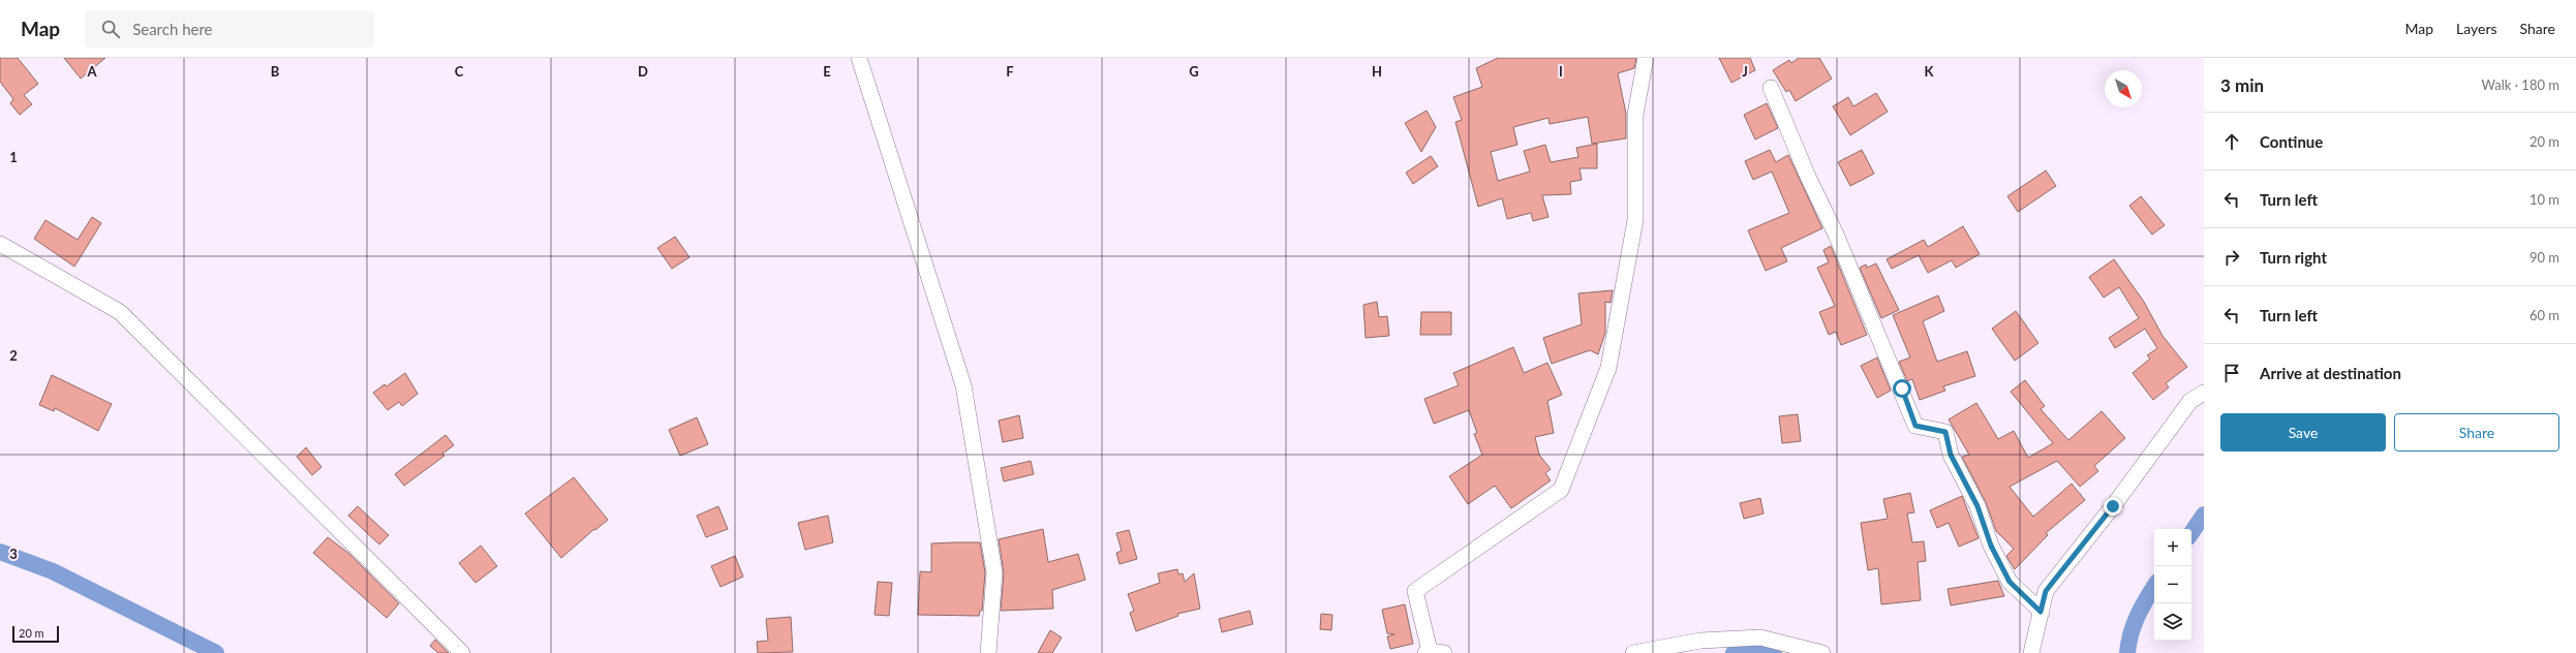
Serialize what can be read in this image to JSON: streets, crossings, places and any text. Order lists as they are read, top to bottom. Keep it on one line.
{"scale_bar":"20 m","north":"bottom right","page":{"header":"Map","search":"Search here","nav":["Map","Layers","Share"],"heading":["3 min","Walk · 180 m"],"list":[["Continue","20 m"],["Turn left","10 m"],["Turn right","90 m"],["Turn left","60 m"],"Arrive at destination"],"buttons":["Save","Share"],"map_buttons":["+","−"],"scale":"20 m"},"grid":{"columns":["A","B","C","D","E","F","G","H","I","J","K"],"rows":["1","2","3"]}}
